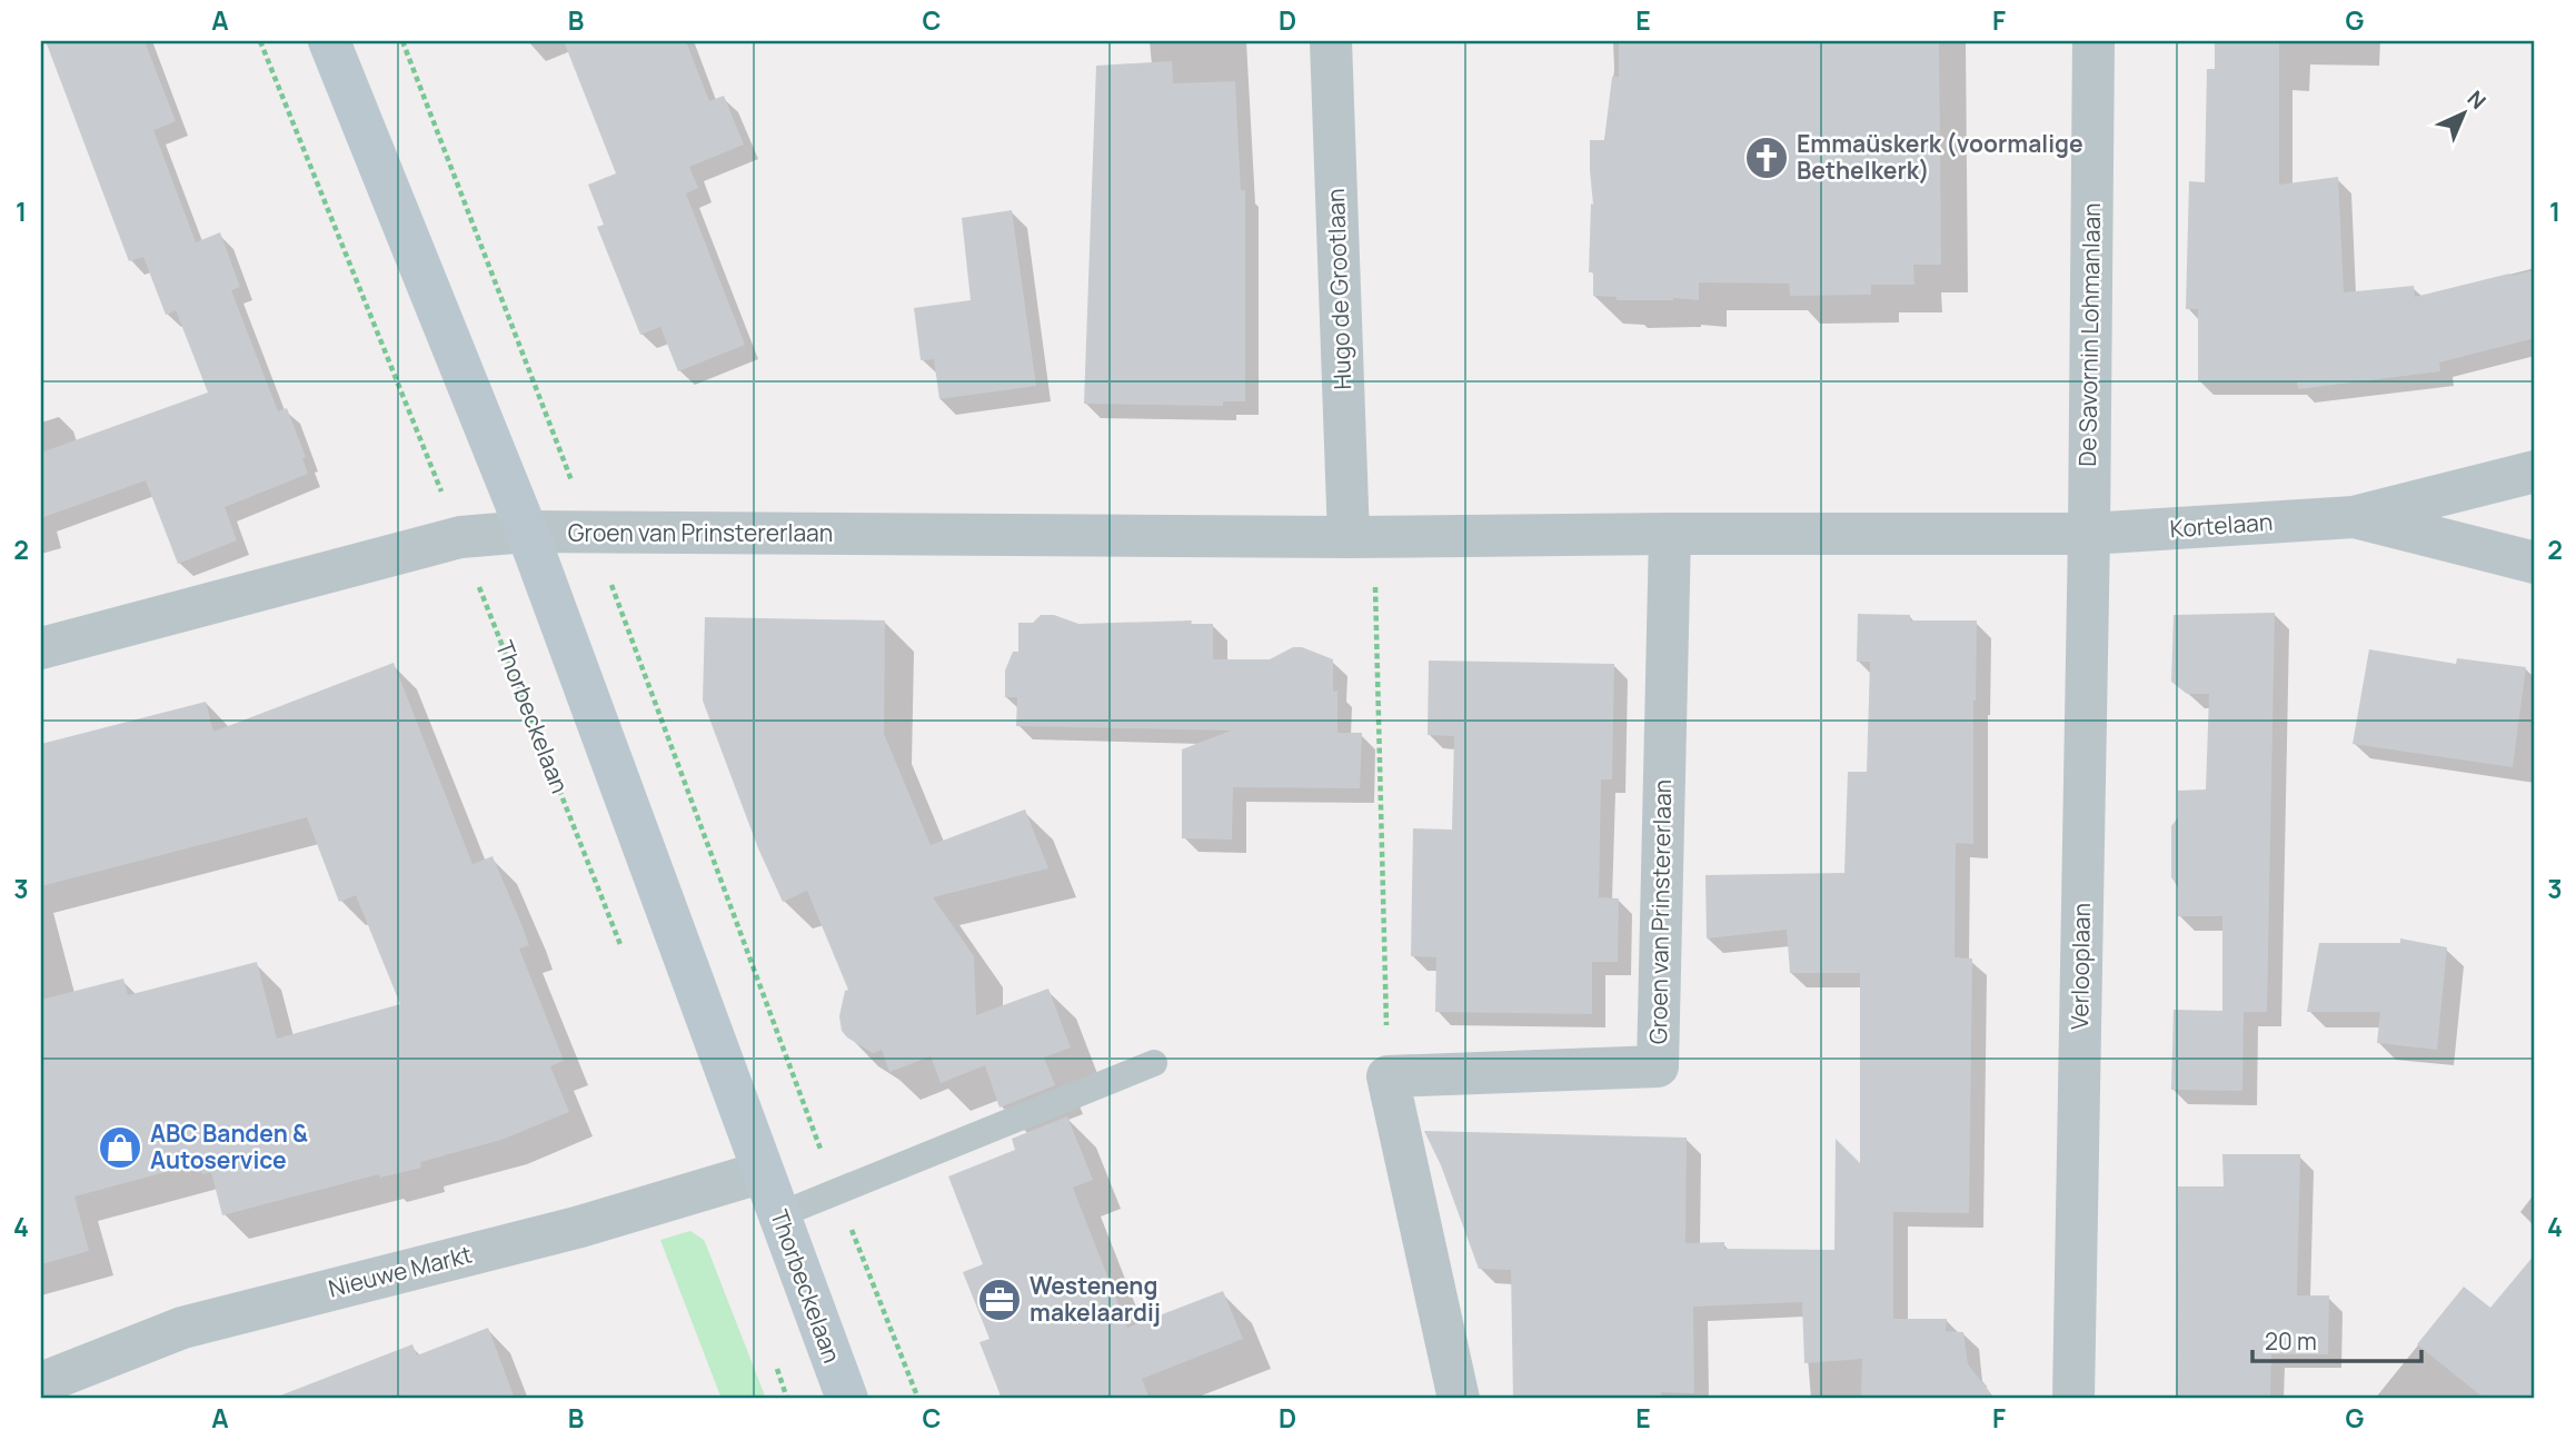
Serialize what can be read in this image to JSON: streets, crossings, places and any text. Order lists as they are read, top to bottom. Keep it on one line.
{"streets":{"main road":["Thorbeckelaan"],"street":["Hugo de Grootlaan","De Savornin Lohmanlaan","Kortelaan","Groen van Prinstererlaan","Verlooplaan","Nieuwe Markt"]},"crossings":[["Hugo de Grootlaan","Groen van Prinstererlaan"],["De Savornin Lohmanlaan","Kortelaan"],["De Savornin Lohmanlaan","Groen van Prinstererlaan"],["De Savornin Lohmanlaan","Verlooplaan"],["Kortelaan","Groen van Prinstererlaan"],["Kortelaan","Verlooplaan"],["Groen van Prinstererlaan","Thorbeckelaan"],["Groen van Prinstererlaan","Verlooplaan"],["Thorbeckelaan","Nieuwe Markt"]],"places":{"church":["Emmaüskerk (voormalige Bethelkerk)"],"shop":["ABC Banden & Autoservice"],"office":["Westeneng makelaardij"]},"scale_bar":"20 m","north":"top right","grid":{"columns":["A","B","C","D","E","F","G"],"rows":["1","2","3","4"]}}
